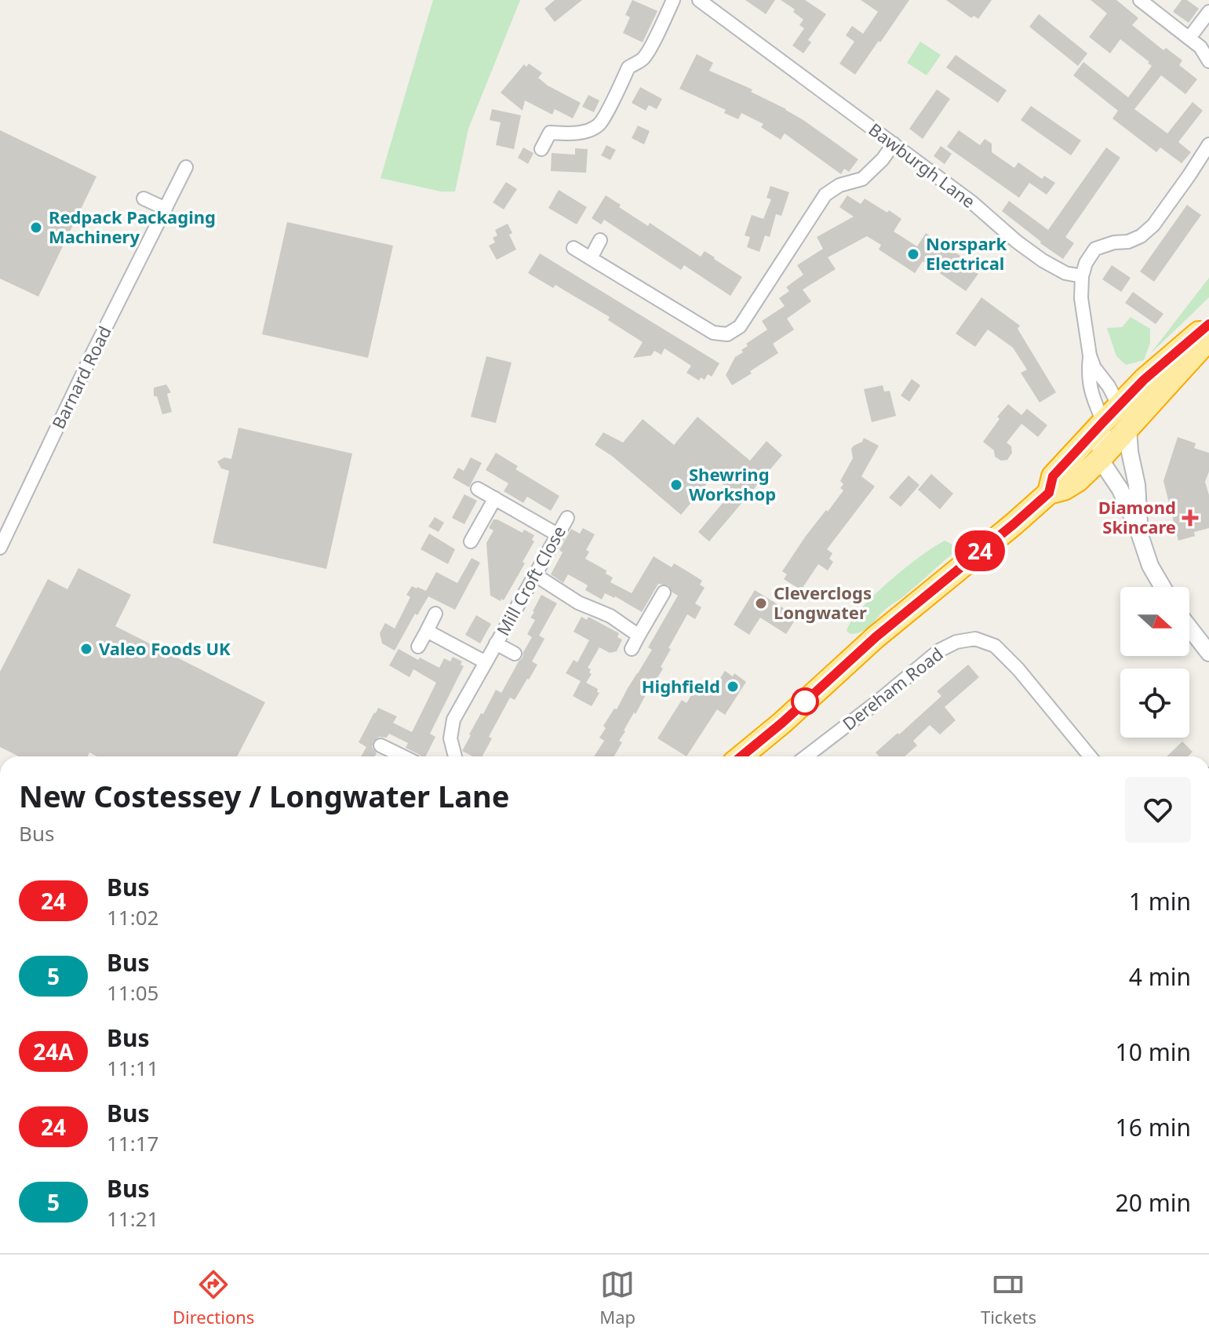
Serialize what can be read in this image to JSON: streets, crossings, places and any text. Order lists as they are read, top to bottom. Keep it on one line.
{"streets":{"street":["Bawburgh Lane","Barnard Road","Mill Croft Close","Dereham Road"]},"places":{"other":["Redpack Packaging Machinery","Norspark Electrical","Shewring Workshop","Cleverclogs Longwater","Valeo Foods UK","Highfield"],"health":["Diamond Skincare"]},"lines":["bus line 24"],"north":"right","page":{"on_map":"24","heading":["New Costessey / Longwater Lane","Bus"],"list":[{"mark":"24","name":"Bus","note":"11:02","value":"1 min"},{"mark":"5","name":"Bus","note":"11:05","value":"4 min"},{"mark":"24A","name":"Bus","note":"11:11","value":"10 min"},{"mark":"24","name":"Bus","note":"11:17","value":"16 min"},{"mark":"5","name":"Bus","note":"11:21","value":"20 min"}],"tabs":["Directions","Map","Tickets"]}}
